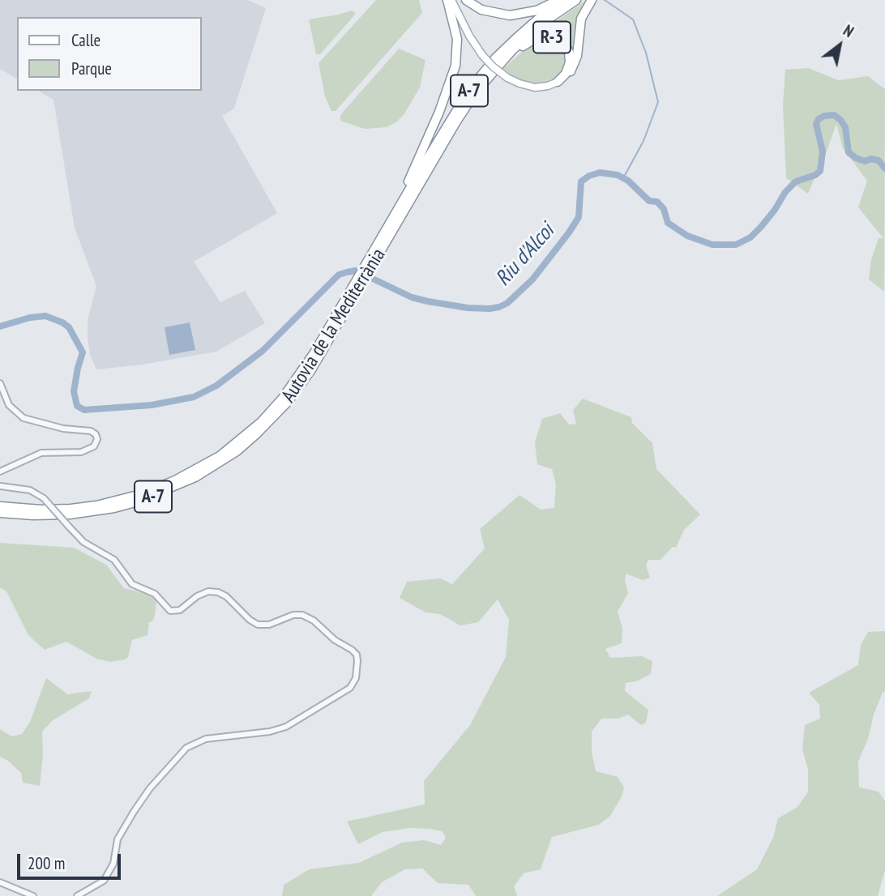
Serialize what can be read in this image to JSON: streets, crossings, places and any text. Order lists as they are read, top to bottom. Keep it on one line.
{"streets":{"highway":["R-3","A-7","Autovia de la Mediterrània"]},"crossings":[["R-3","Autovia de la Mediterrània"]],"water":["Riu d'Alcoi"],"legend":["Calle","Parque"],"scale_bar":"200 m","north":"top right"}
